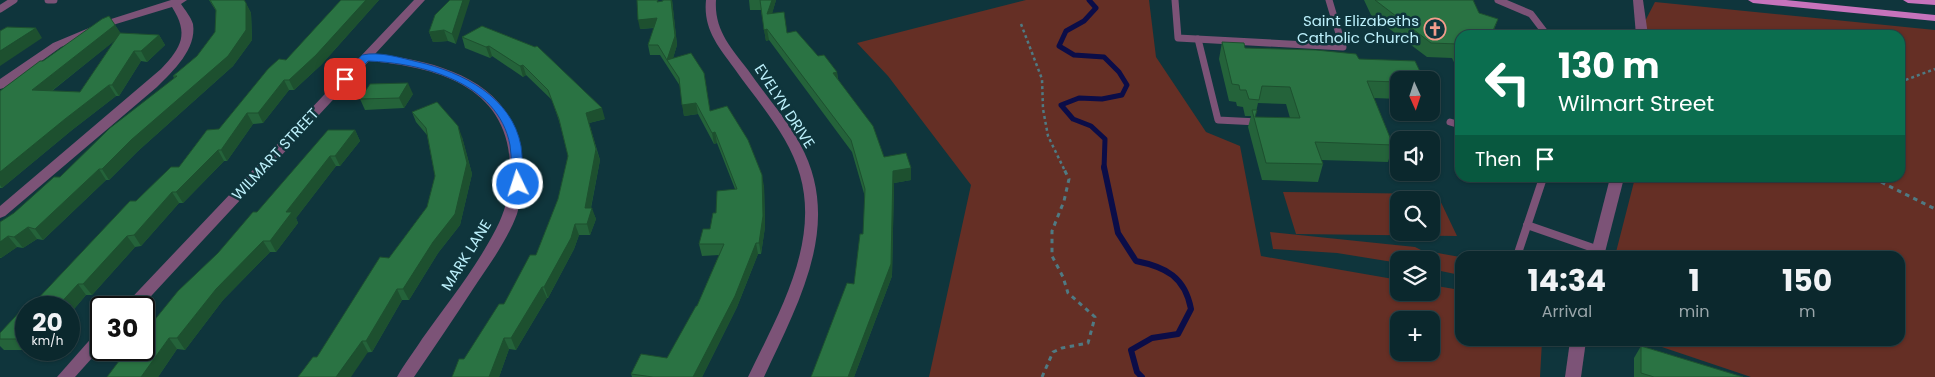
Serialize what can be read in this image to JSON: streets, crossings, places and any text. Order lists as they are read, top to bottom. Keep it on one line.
{"streets":{"street":["EVELYN DRIVE","WILMART STREET","MARK LANE"]},"crossings":[["WILMART STREET","MARK LANE"]],"places":{"church":["Saint Elizabeths Catholic Church"]},"north":"bottom","page":{"turn":["130 m","Wilmart Street"],"map_buttons":"+","then":"Then","eta":["14:34","Arrival","1","min","150","m"],"speed":"20 km/h","limit":"30"}}
